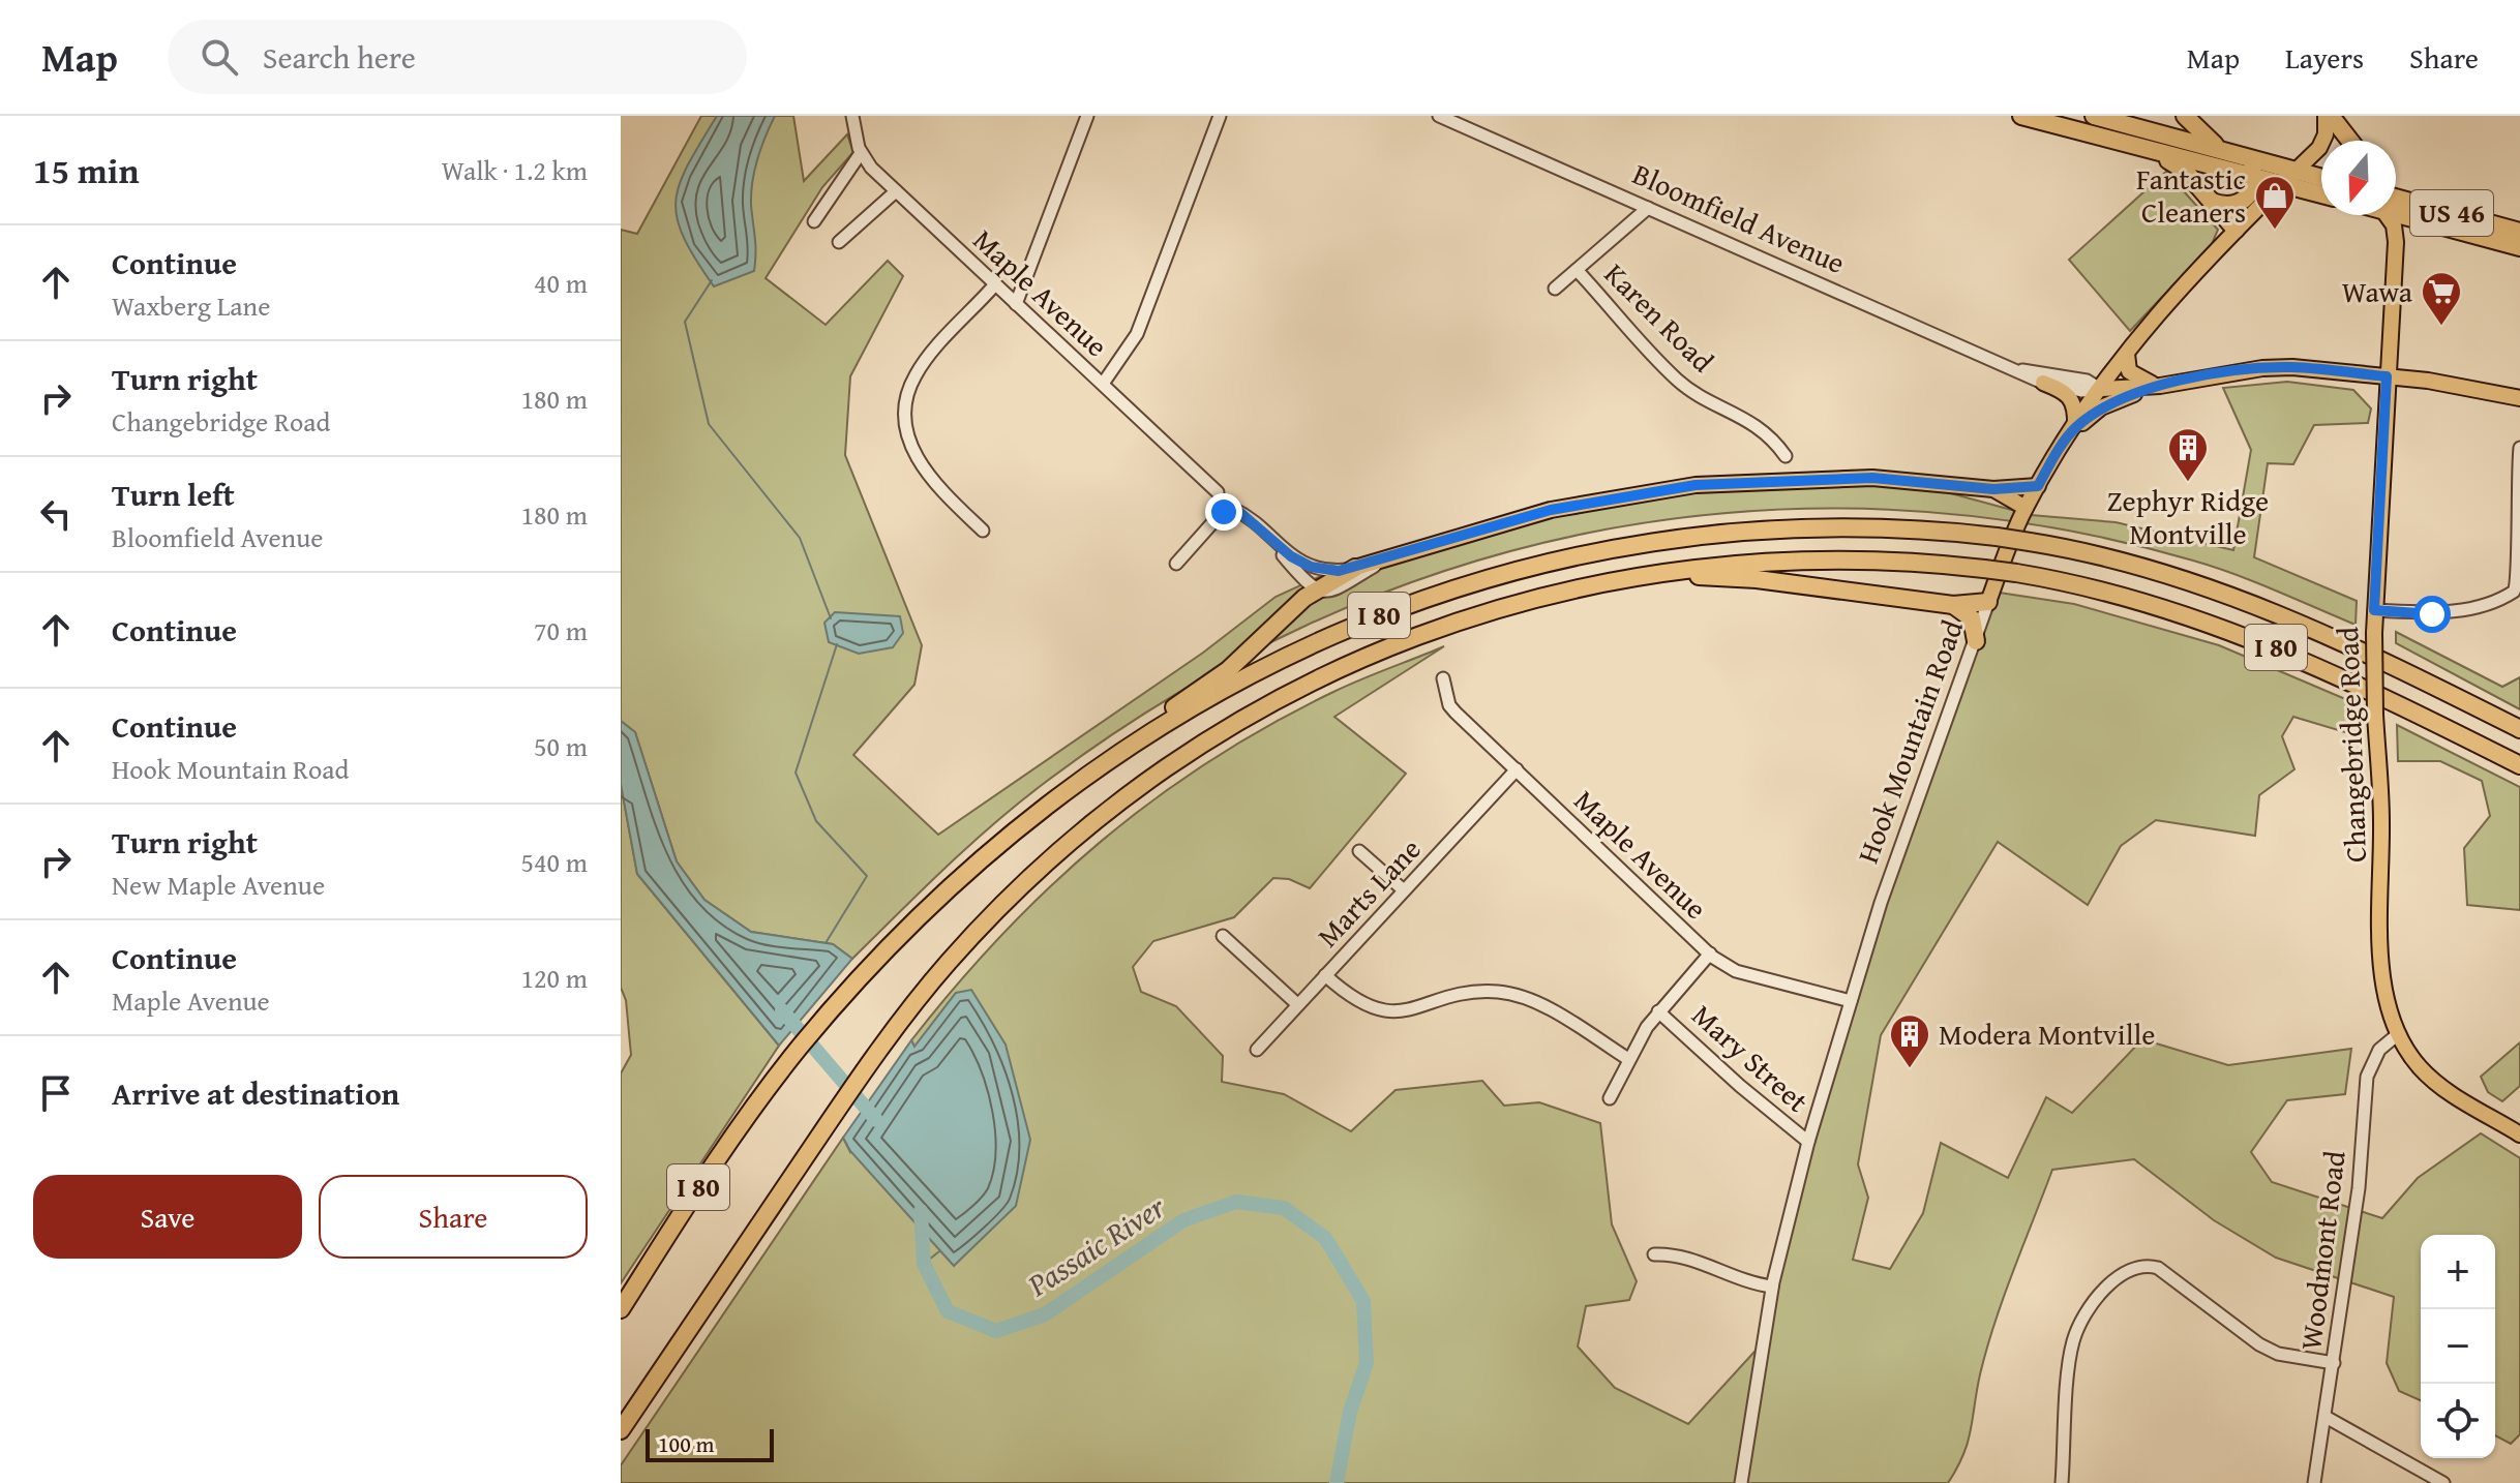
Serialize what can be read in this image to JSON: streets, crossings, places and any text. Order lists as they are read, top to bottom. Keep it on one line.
{"streets":{"highway":["US 46","I 80"],"main road":["Bloomfield Avenue","Hook Mountain Road","Changebridge Road"],"street":["Maple Avenue","Karen Road","Marts Lane","Mary Street","Woodmont Road"]},"crossings":[["Bloomfield Avenue","Hook Mountain Road"],["Bloomfield Avenue","Changebridge Road"],["Maple Avenue","Hook Mountain Road"],["Maple Avenue","Marts Lane"],["Hook Mountain Road","Mary Street"],["Changebridge Road","Woodmont Road"]],"water":["Passaic River"],"places":{"shop":["Fantastic Cleaners"],"supermarket":["Wawa"],"building":["Zephyr Ridge Montville","Modera Montville"]},"scale_bar":"100 m","north":"bottom","page":{"header":"Map","search":"Search here","nav":["Map","Layers","Share"],"heading":["15 min","Walk · 1.2 km"],"list":[["Continue","Waxberg Lane","40 m"],["Turn right","Changebridge Road","180 m"],["Turn left","Bloomfield Avenue","180 m"],["Continue","70 m"],["Continue","Hook Mountain Road","50 m"],["Turn right","New Maple Avenue","540 m"],["Continue","Maple Avenue","120 m"],"Arrive at destination"],"buttons":["Save","Share"],"map_buttons":["+","−"],"scale":"100 m"}}
